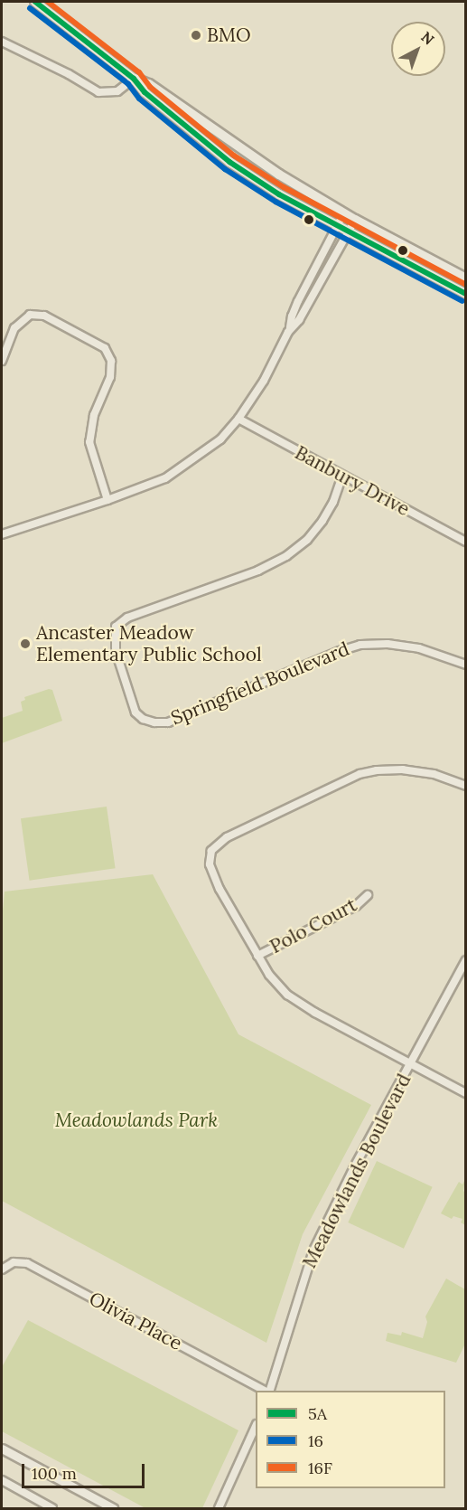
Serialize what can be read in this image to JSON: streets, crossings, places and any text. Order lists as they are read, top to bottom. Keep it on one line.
{"streets":{"street":["Banbury Drive","Springfield Boulevard","Polo Court","Meadowlands Boulevard","Olivia Place"]},"crossings":[["Banbury Drive","Springfield Boulevard"]],"parks":["Meadowlands Park"],"places":["BMO","Ancaster Meadow Elementary Public School"],"lines":["transit line 5A","transit line 16F","transit line 16"],"legend":["5A","16","16F"],"scale_bar":"100 m","north":"top right"}
